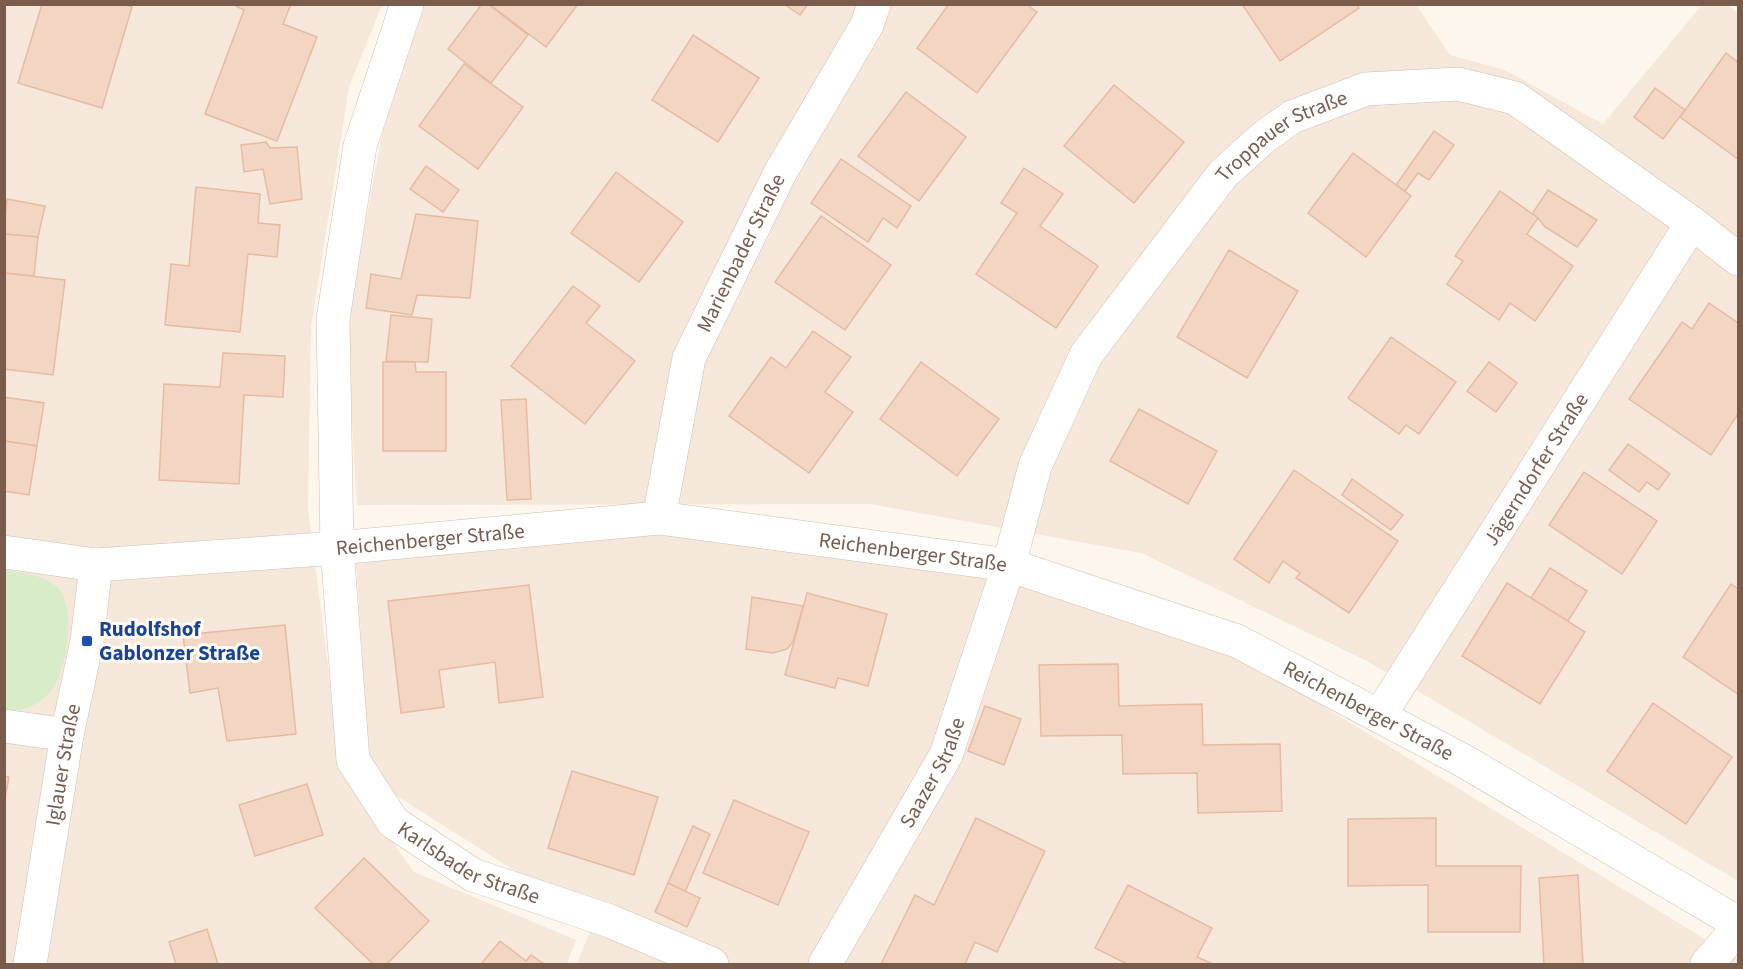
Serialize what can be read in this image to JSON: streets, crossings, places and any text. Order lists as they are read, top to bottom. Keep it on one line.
{"streets":{"street":["Troppauer Straße","Marienbader Straße","Jägerndorfer Straße","Reichenberger Straße","Iglauer Straße","Saazer Straße","Karlsbader Straße"]},"crossings":[["Troppauer Straße","Jägerndorfer Straße"],["Troppauer Straße","Reichenberger Straße"],["Troppauer Straße","Saazer Straße"],["Marienbader Straße","Reichenberger Straße"],["Jägerndorfer Straße","Reichenberger Straße"],["Reichenberger Straße","Iglauer Straße"],["Reichenberger Straße","Saazer Straße"],["Reichenberger Straße","Karlsbader Straße"]],"places":{"transit":["Rudolfshof Gablonzer Straße"]}}
